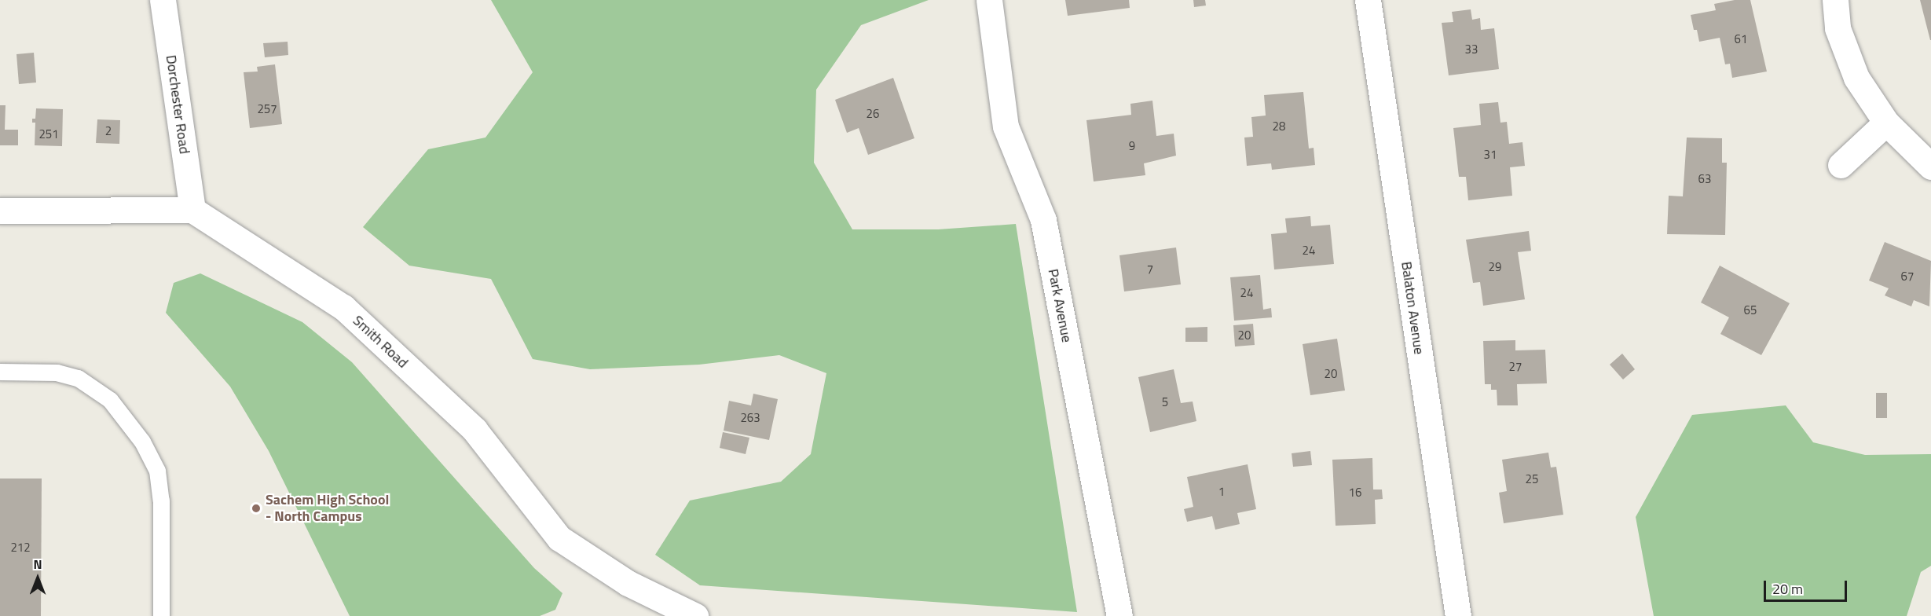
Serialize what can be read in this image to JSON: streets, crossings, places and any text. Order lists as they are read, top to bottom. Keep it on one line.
{"streets":{"street":["Dorchester Road","Park Avenue","Balaton Avenue","Smith Road"]},"crossings":[["Dorchester Road","Smith Road"]],"places":["Sachem High School - North Campus"],"house_numbers":["61","33","257","26","28","2","251","9","31","63","24","29","7","67","24","65","20","27","20","5","263","25","1","16","212"],"scale_bar":"20 m","north":"top"}
